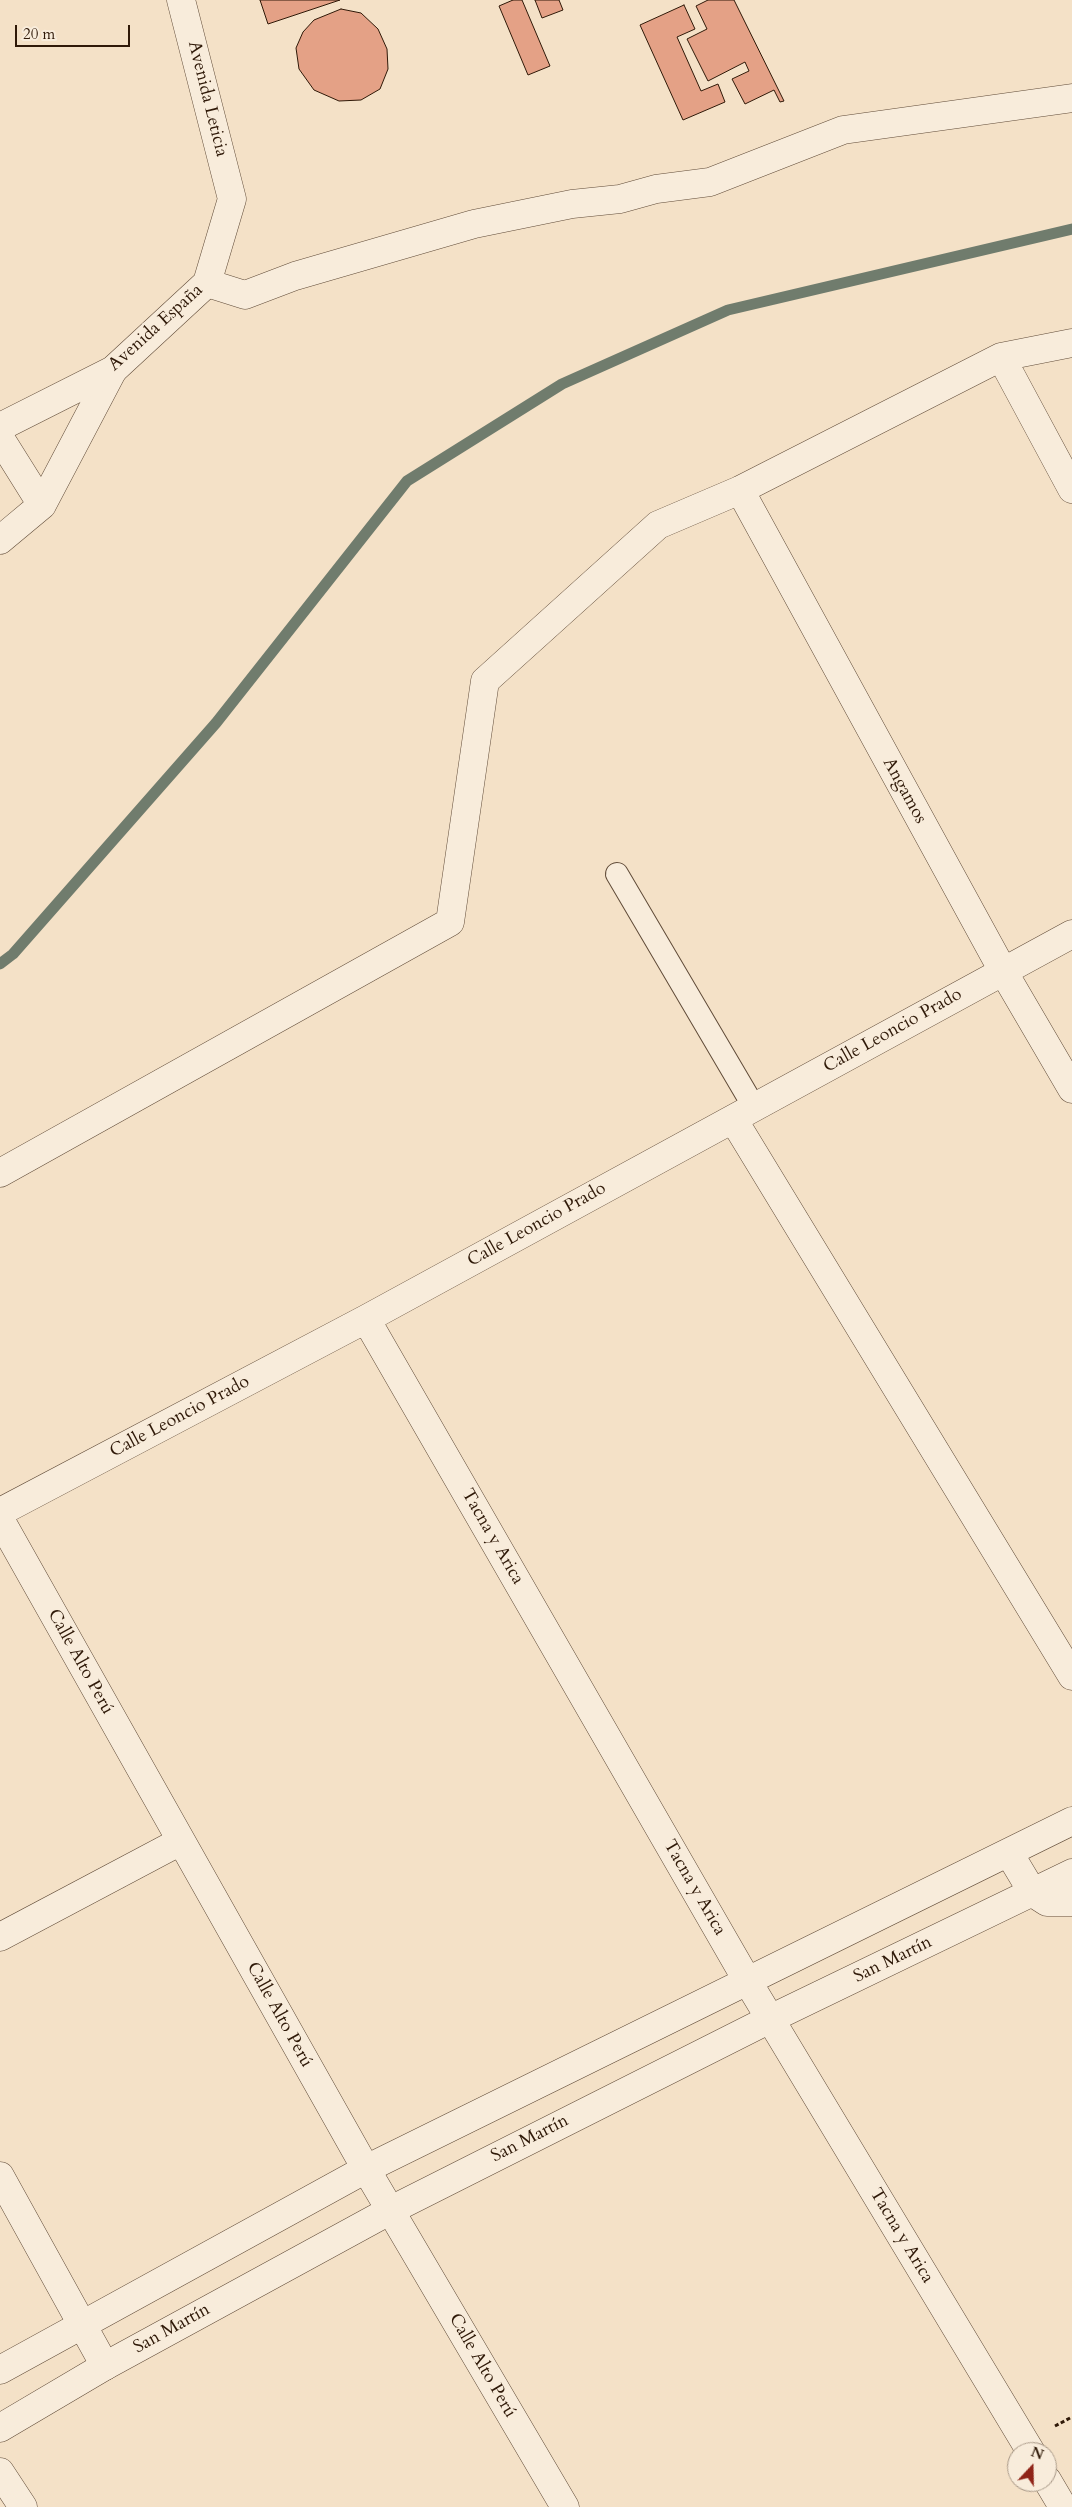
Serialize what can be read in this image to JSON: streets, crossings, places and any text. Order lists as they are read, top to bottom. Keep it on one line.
{"streets":{"street":["Avenida Leticia","Avenida España","Angamos","Calle Leoncio Prado","Tacna y Arica","Calle Alto Perú","San Martín"]},"crossings":[["Avenida Leticia","Avenida España"],["Angamos","Calle Leoncio Prado"],["Calle Leoncio Prado","Tacna y Arica"],["Tacna y Arica","San Martín"],["Calle Alto Perú","San Martín"]],"scale_bar":"20 m","north":"top"}
